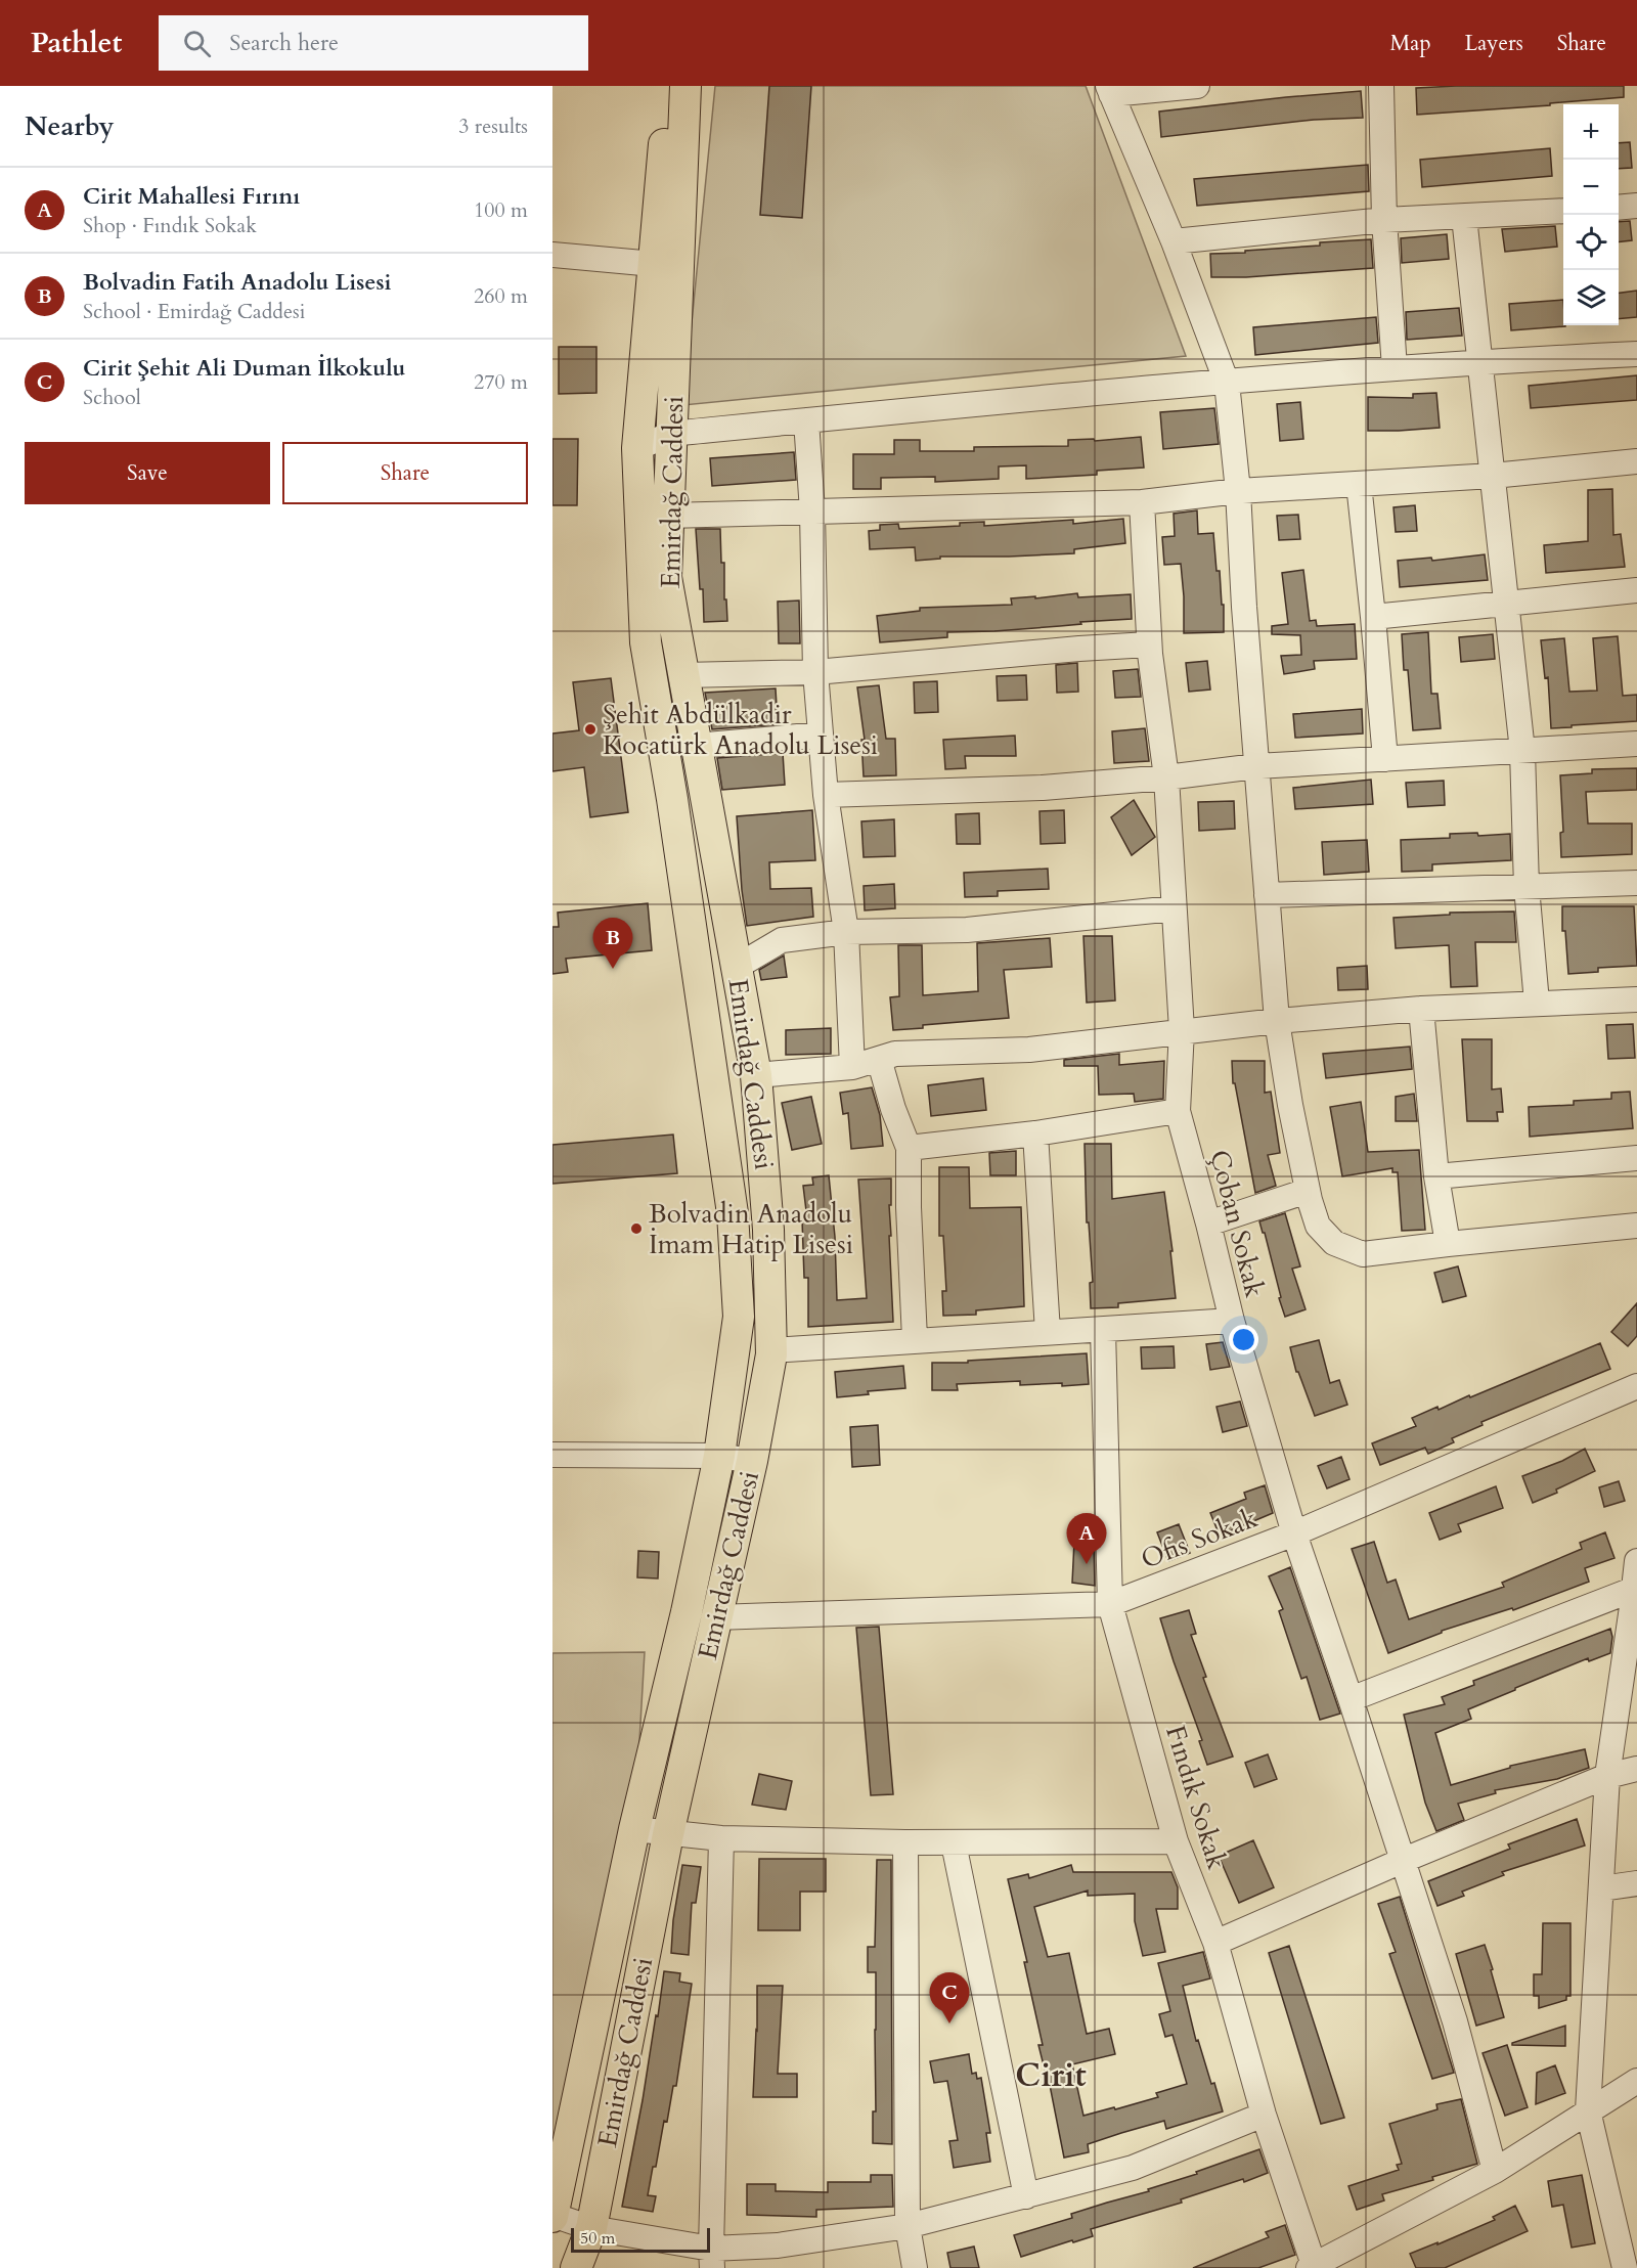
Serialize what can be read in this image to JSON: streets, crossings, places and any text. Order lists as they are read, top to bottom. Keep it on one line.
{"streets":{"main road":["Emirdağ Caddesi"],"street":["Çoban Sokak","Ofis Sokak","Fındık Sokak"]},"crossings":[["Emirdağ Caddesi","Ofis Sokak"],["Çoban Sokak","Ofis Sokak"],["Ofis Sokak","Fındık Sokak"]],"districts":["Cirit"],"places":["Şehit Abdülkadir Kocatürk Anadolu Lisesi","Bolvadin Anadolu İmam Hatip Lisesi"],"scale_bar":"50 m","page":{"header":"Pathlet","search":"Search here","nav":["Map","Layers","Share"],"heading":["Nearby","3 results"],"map_buttons":["+","−"],"list":[{"mark":"A","name":"Cirit Mahallesi Fırını","note":"Shop · Fındık Sokak","value":"100 m"},{"mark":"B","name":"Bolvadin Fatih Anadolu Lisesi","note":"School · Emirdağ Caddesi","value":"260 m"},{"mark":"C","name":"Cirit Şehit Ali Duman İlkokulu","note":"School","value":"270 m"}],"buttons":["Save","Share"],"pins":["B","A","C"],"scale":"50 m"}}
